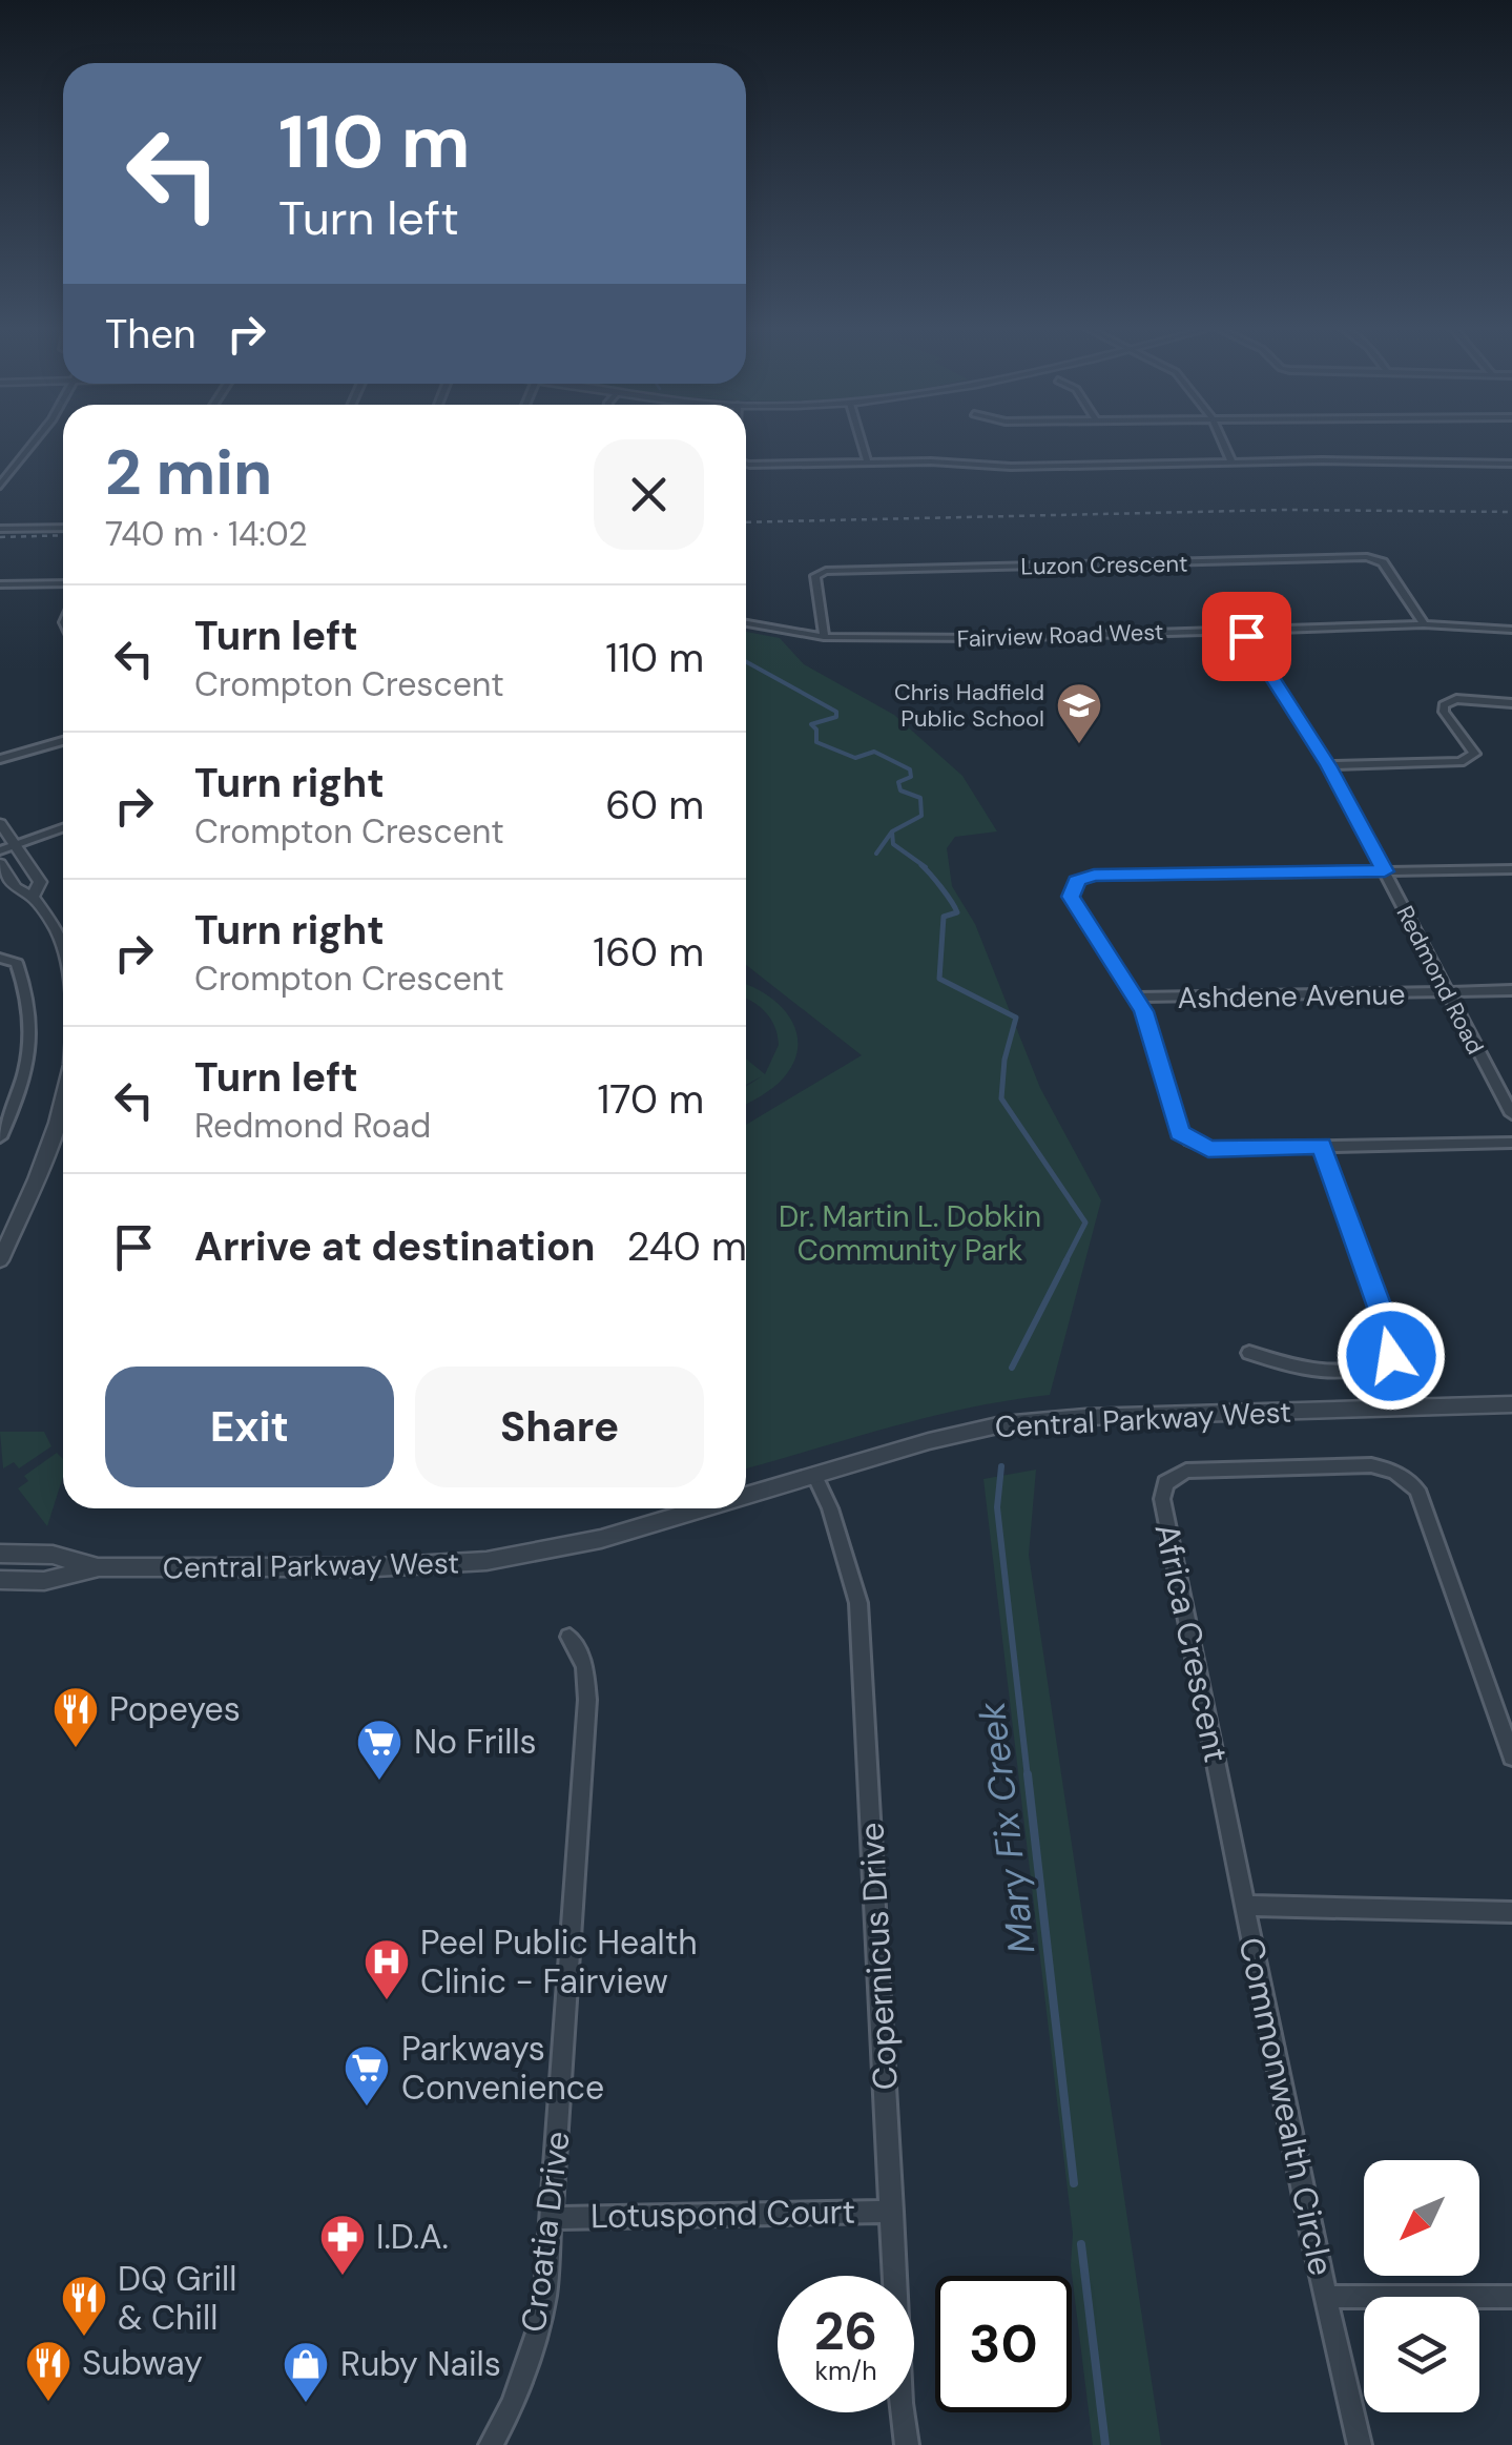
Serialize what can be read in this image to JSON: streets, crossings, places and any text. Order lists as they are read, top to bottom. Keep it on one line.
{"streets":{"street":["Luzon Crescent","Fairview Road West","Redmond Road","Ashdene Avenue","Central Parkway West","Africa Crescent","Copernicus Drive","Commonwealth Circle","Lotuspond Court","Croatia Drive"]},"crossings":[["Luzon Crescent","Fairview Road West"],["Fairview Road West","Redmond Road"],["Redmond Road","Ashdene Avenue"],["Central Parkway West","Copernicus Drive"],["Africa Crescent","Commonwealth Circle"],["Copernicus Drive","Lotuspond Court"],["Lotuspond Court","Croatia Drive"]],"water":["Mary Fix Creek"],"parks":["Dr. Martin L. Dobkin Community Park"],"places":{"school or university":["Chris Hadfield Public School"],"restaurant":["Popeyes","DQ Grill & Chill","Subway"],"supermarket":["No Frills","Parkways Convenience"],"hospital":["Peel Public Health Clinic - Fairview"],"pharmacy":["I.D.A."],"shop":["Ruby Nails"]},"north":"bottom left","page":{"turn":["110 m","Turn left"],"then":"Then","heading":["2 min","740 m · 14:02"],"list":[{"name":"Turn left","note":"Crompton Crescent","value":"110 m"},{"name":"Turn right","note":"Crompton Crescent","value":"60 m"},{"name":"Turn right","note":"Crompton Crescent","value":"160 m"},{"name":"Turn left","note":"Redmond Road","value":"170 m"},{"name":"Arrive at destination","value":"240 m"}],"buttons":["Exit","Share"],"speed":"26 km/h","limit":"30"}}
